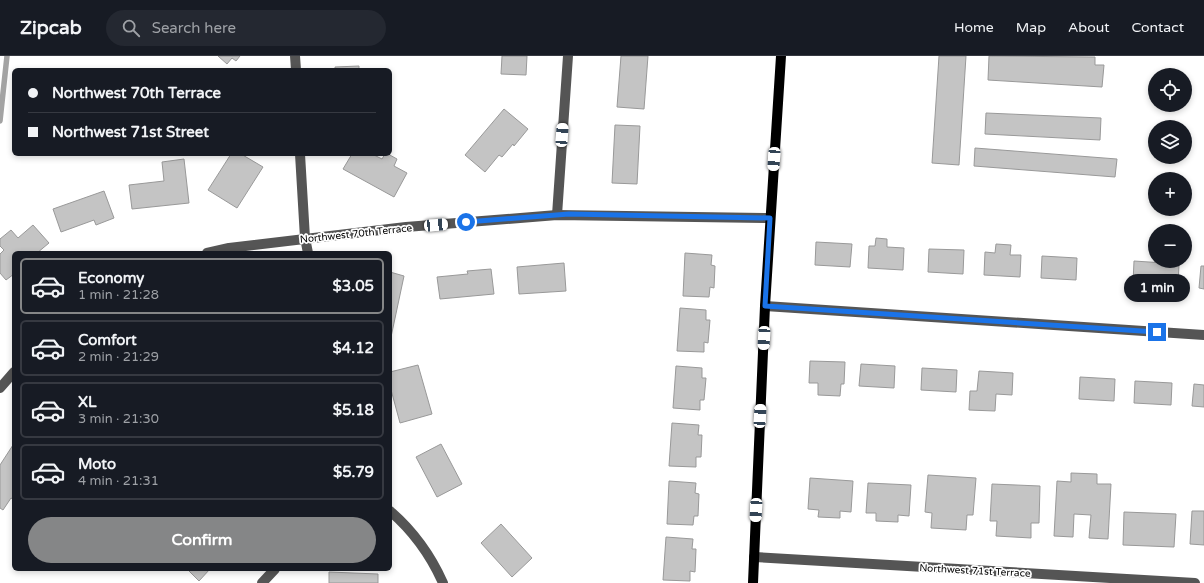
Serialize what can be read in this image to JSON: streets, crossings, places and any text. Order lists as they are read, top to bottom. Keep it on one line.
{"streets":{"street":["Northwest 70th Terrace","Northwest 71st Terrace"]},"page":{"header":"Zipcab","search":"Search here","nav":["Home","Map","About","Contact"],"map_buttons":["+","−"],"banner":["Northwest 70th Terrace","Northwest 71st Street"],"list":[{"name":"Economy","note":"1 min · 21:28","value":"$3.05"},{"name":"Comfort","note":"2 min · 21:29","value":"$4.12"},{"name":"XL","note":"3 min · 21:30","value":"$5.18"},{"name":"Moto","note":"4 min · 21:31","value":"$5.79"}],"bubble":"1 min","buttons":"Confirm"}}
